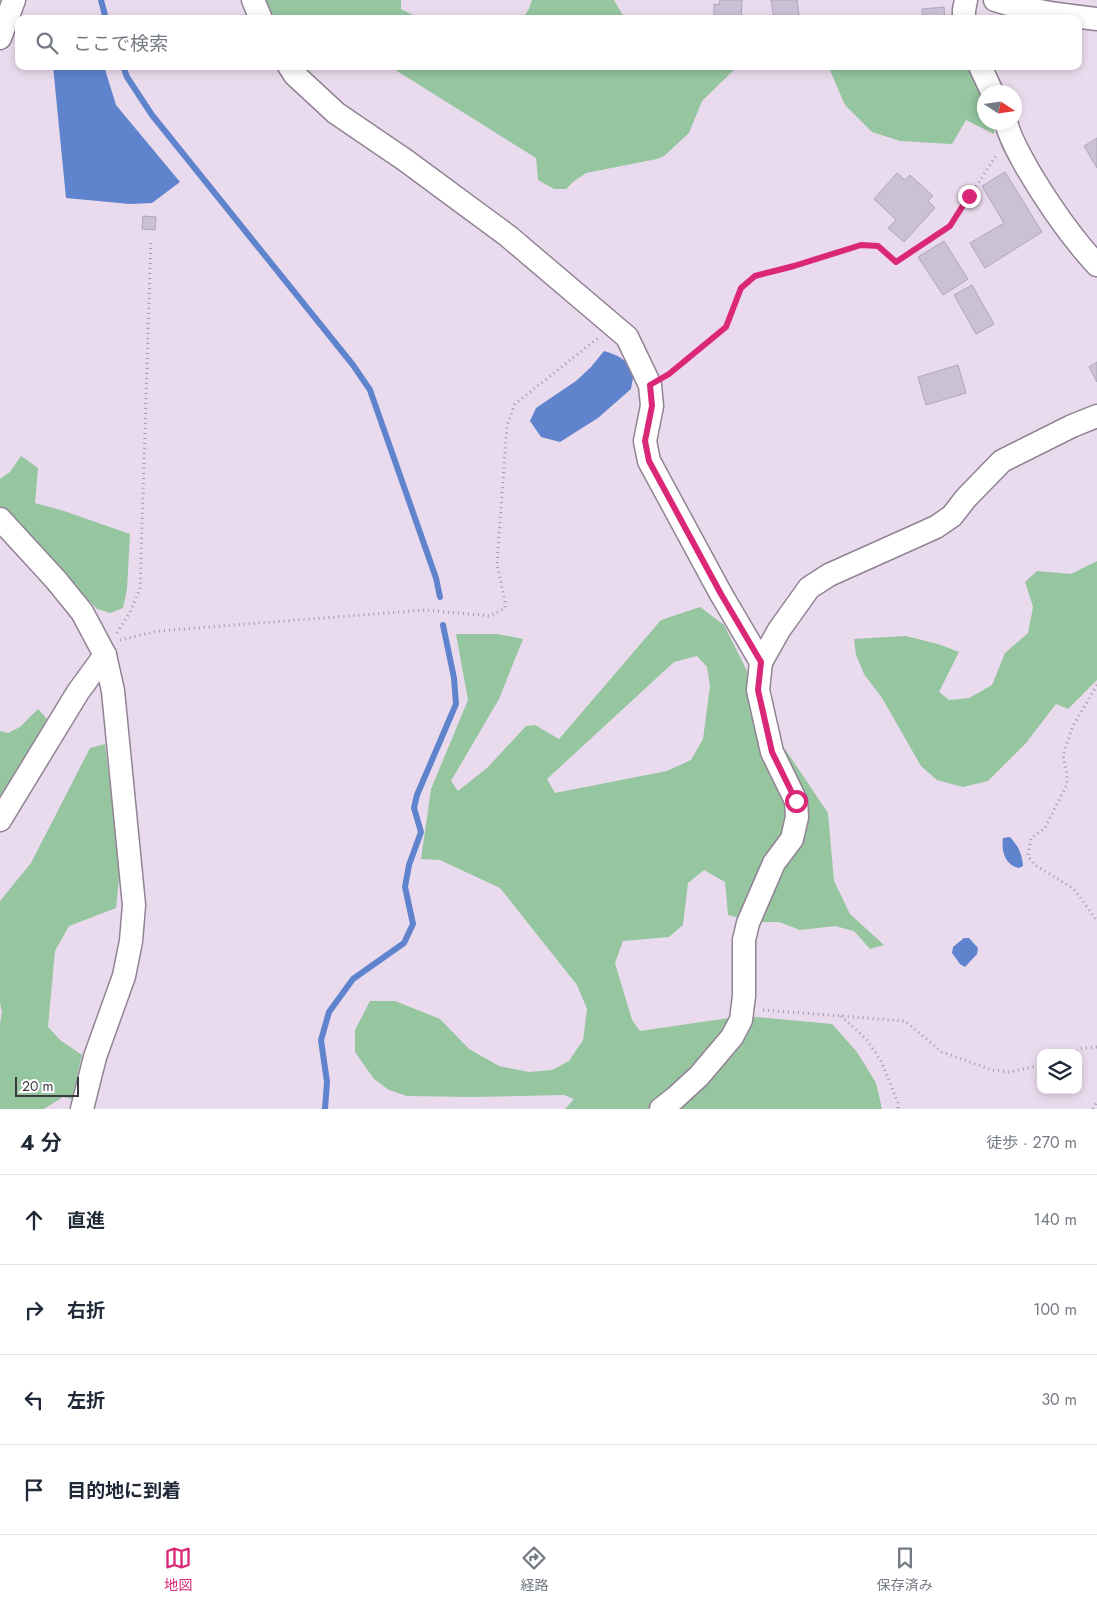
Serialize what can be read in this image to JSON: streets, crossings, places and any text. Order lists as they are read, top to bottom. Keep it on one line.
{"scale_bar":"20 m","north":"right","page":{"search":"ここで検索","scale":"20 m","heading":["4 分","徒歩 · 270 m"],"list":[["直進","140 m"],["右折","100 m"],["左折","30 m"],"目的地に到着"],"nav":["地図","経路","保存済み"]}}
